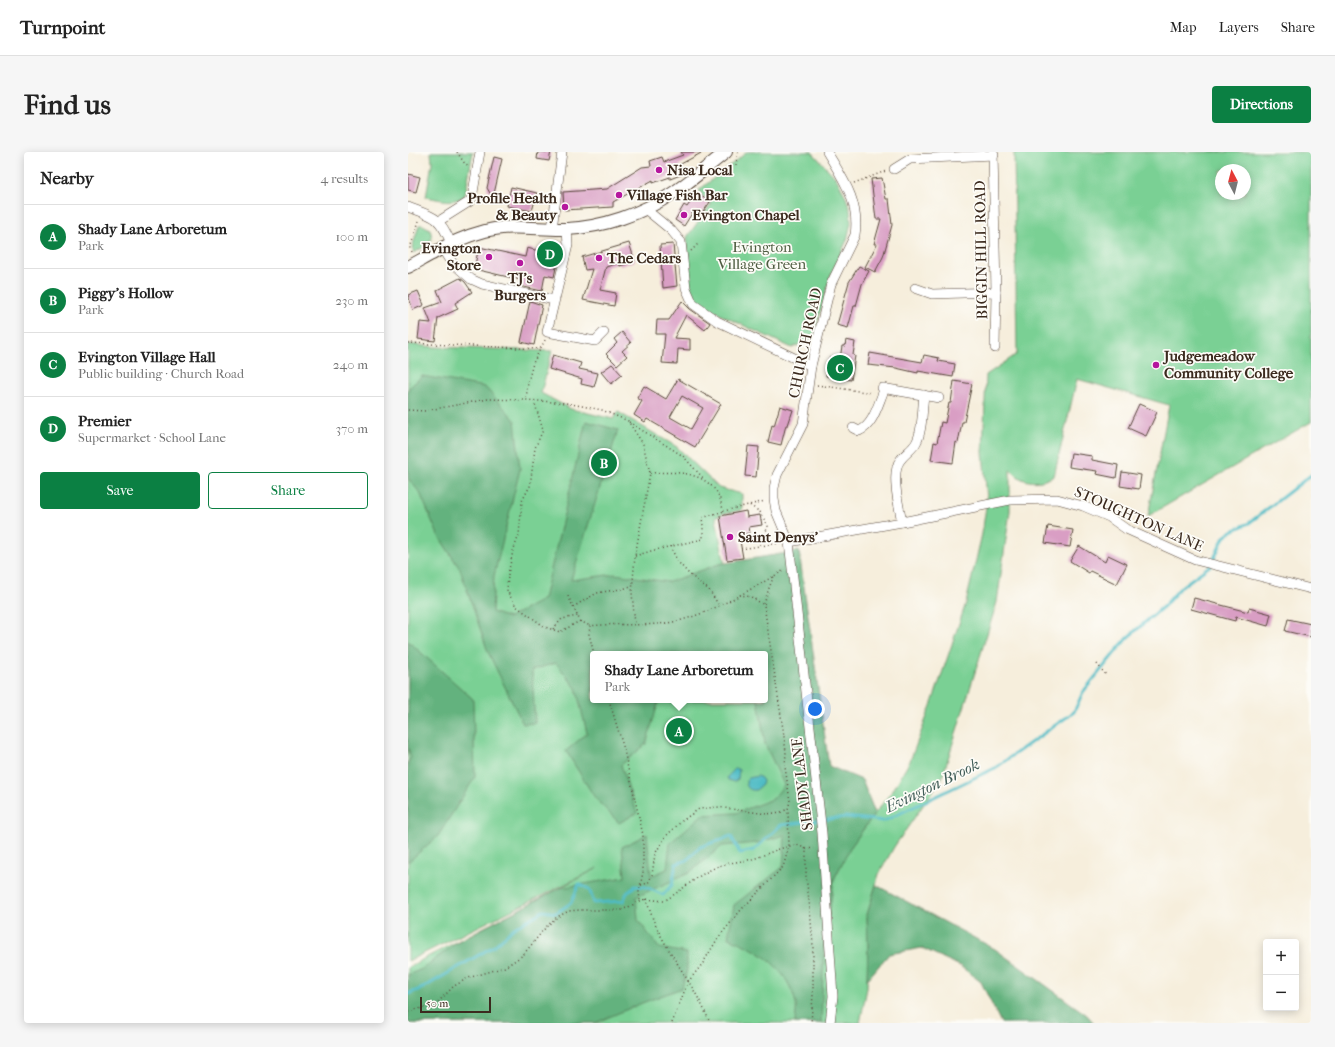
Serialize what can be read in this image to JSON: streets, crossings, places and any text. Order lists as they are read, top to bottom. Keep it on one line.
{"streets":{"street":["BIGGIN HILL ROAD","CHURCH ROAD","STOUGHTON LANE","SHADY LANE"]},"crossings":[["CHURCH ROAD","STOUGHTON LANE"],["CHURCH ROAD","SHADY LANE"],["STOUGHTON LANE","SHADY LANE"]],"water":["Evington Brook"],"parks":["Evington Village Green"],"places":["Nisa Local","Village Fish Bar","Profile Health & Beauty","Evington Chapel","Evington Store","The Cedars","TJ's Burgers","Judgemeadow Community College","Saint Denys'"],"scale_bar":"50 m","north":"top","page":{"header":"Turnpoint","nav":["Map","Layers","Share"],"buttons":["Directions",["Save","Share"]],"title":"Find us","heading":["Nearby","4 results"],"list":[{"mark":"A","name":"Shady Lane Arboretum","note":"Park","value":"100 m"},{"mark":"B","name":"Piggy's Hollow","note":"Park","value":"230 m"},{"mark":"C","name":"Evington Village Hall","note":"Public building · Church Road","value":"240 m"},{"mark":"D","name":"Premier","note":"Supermarket · School Lane","value":"370 m"}],"pins":["D","C","B","A"],"popup":["Shady Lane Arboretum","Park"],"map_buttons":["+","−"],"scale":"50 m"}}
